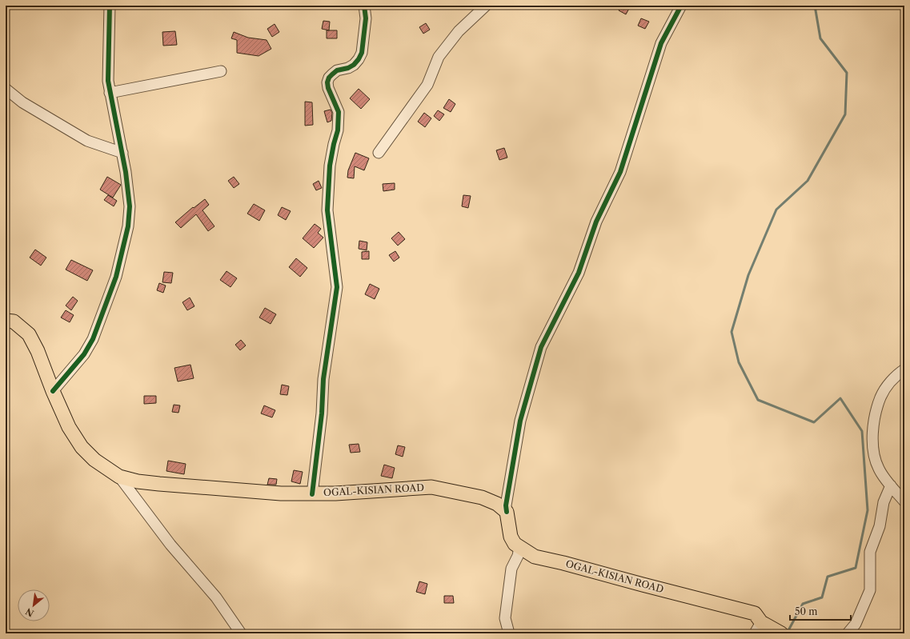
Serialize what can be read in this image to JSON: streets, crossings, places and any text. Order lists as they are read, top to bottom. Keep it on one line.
{"streets":{"main road":["OGAL-KISIAN ROAD"]},"scale_bar":"50 m","north":"bottom left"}
